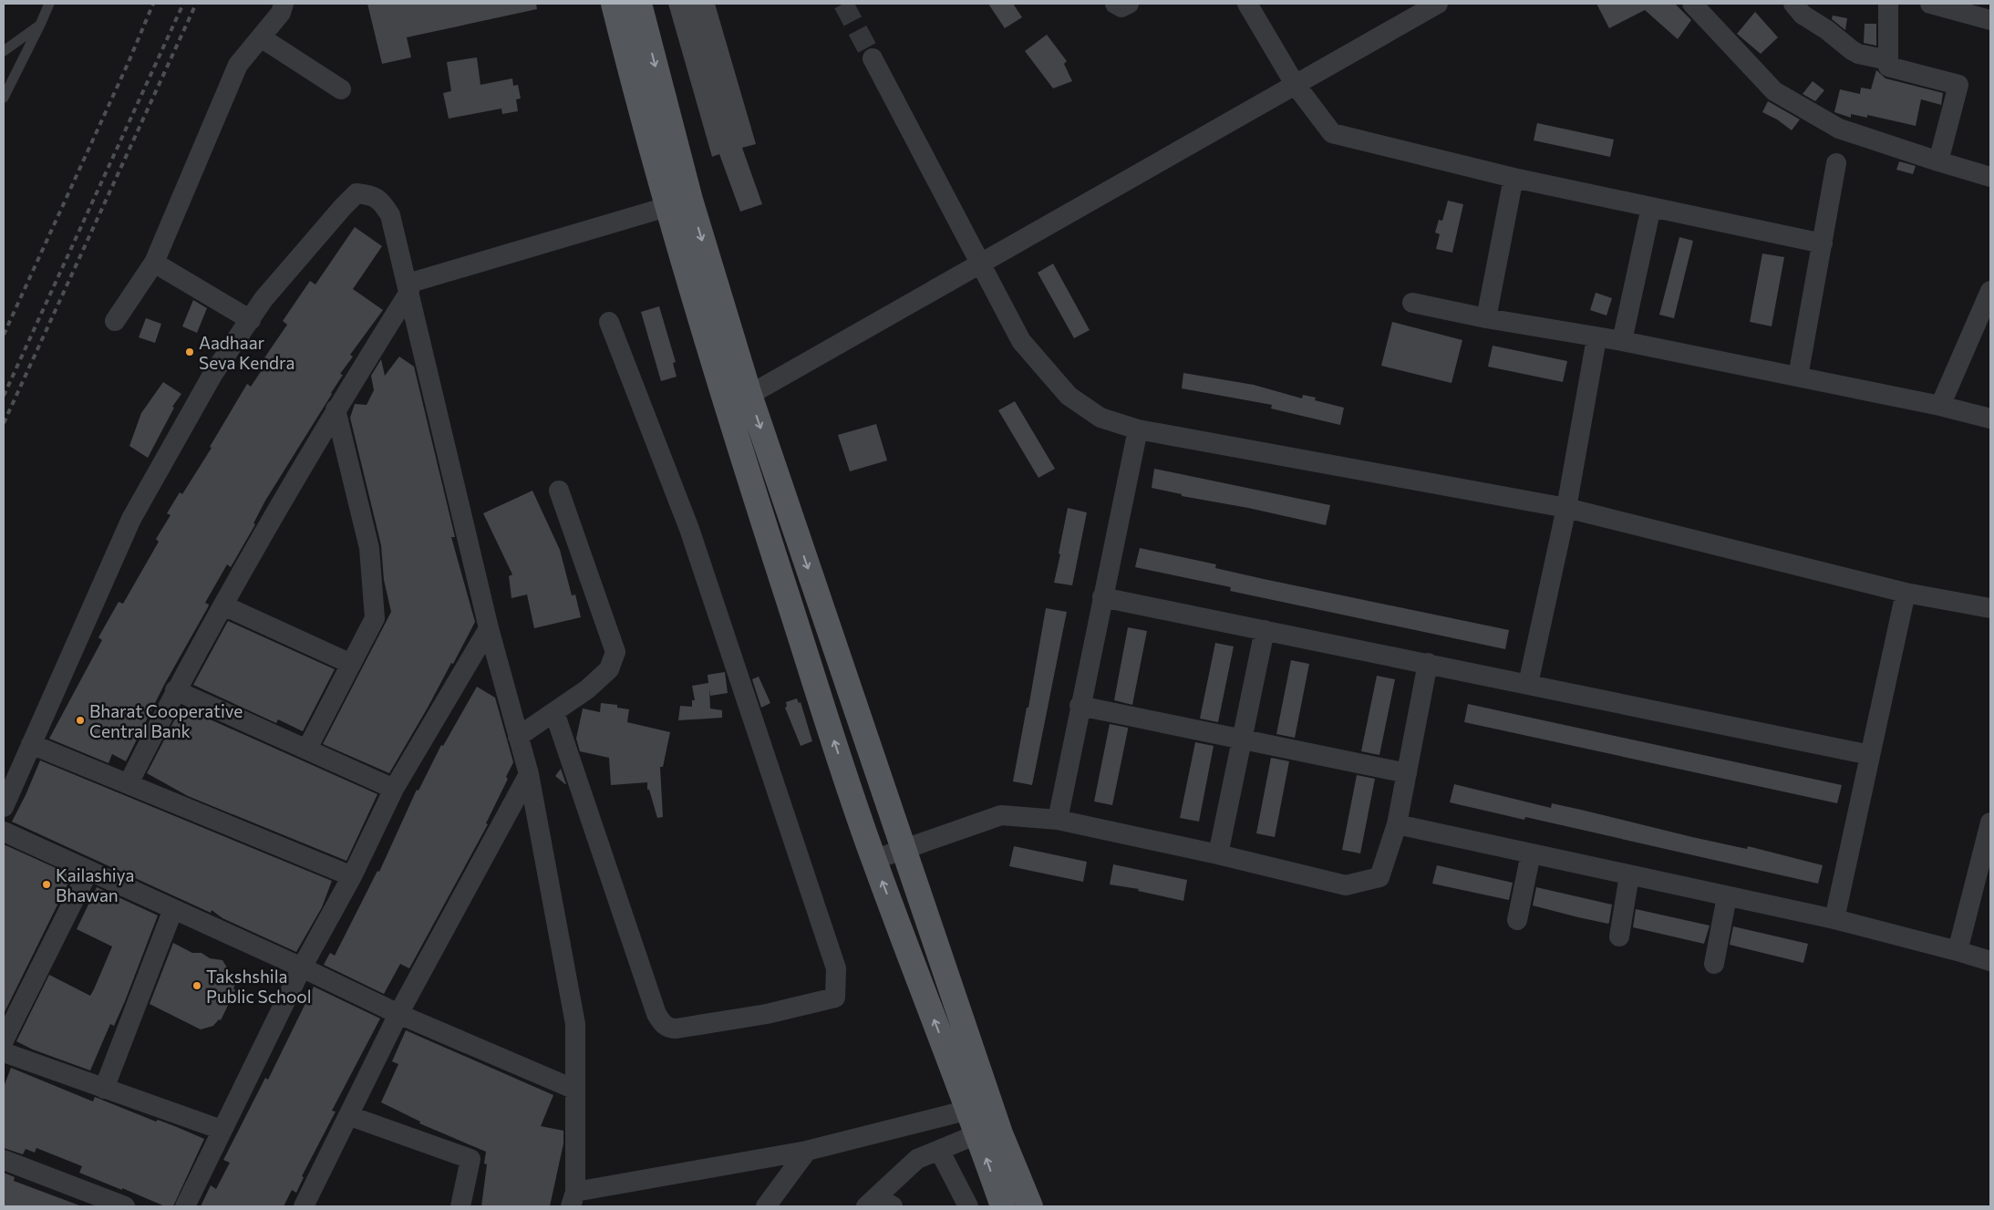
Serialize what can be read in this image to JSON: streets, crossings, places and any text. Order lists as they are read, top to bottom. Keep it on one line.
{"places":["Aadhaar Seva Kendra","Bharat Cooperative Central Bank","Kailashiya Bhawan","Takshshila Public School"]}
